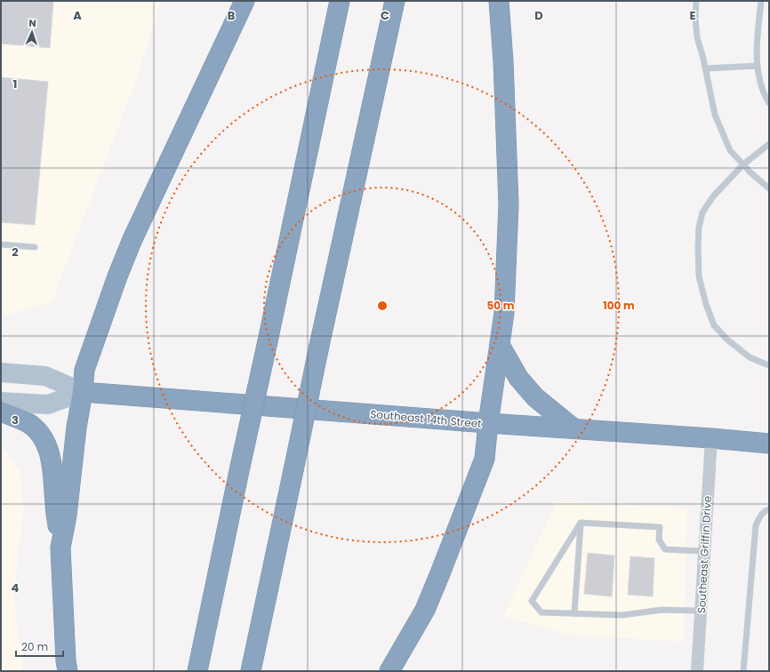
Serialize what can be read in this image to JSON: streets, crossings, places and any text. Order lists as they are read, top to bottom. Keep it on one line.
{"streets":{"highway":["Southeast 14th Street"],"street":["Southeast Griffin Drive"]},"crossings":[["Southeast 14th Street","Southeast Griffin Drive"]],"scale_bar":"20 m","north":"top","grid":{"columns":["A","B","C","D","E"],"rows":["1","2","3","4"]},"rings":["50 m","100 m"]}
